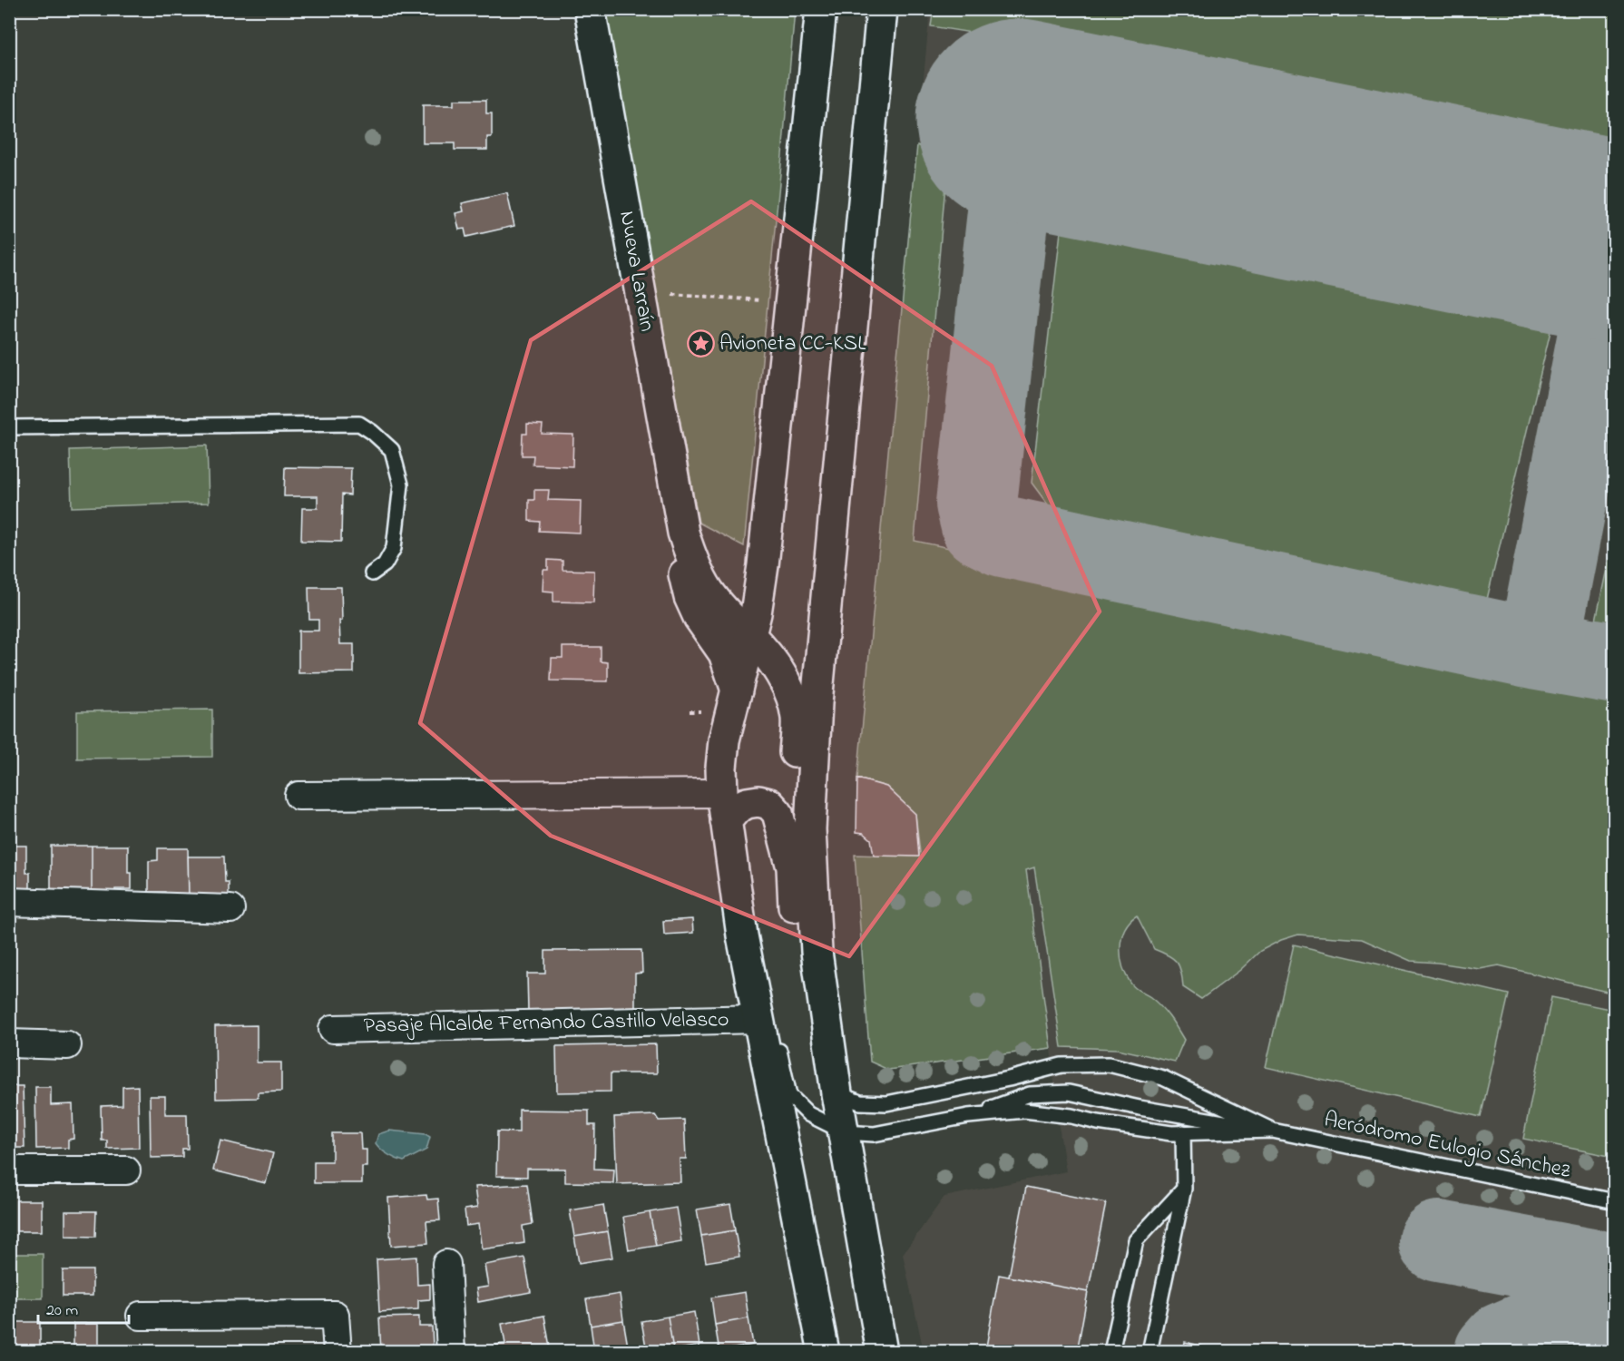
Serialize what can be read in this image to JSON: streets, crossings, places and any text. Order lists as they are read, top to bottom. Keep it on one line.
{"streets":{"main road":["Nueva Larraín"],"street":["Pasaje Alcalde Fernando Castillo Velasco"],"lane":["Aeródromo Eulogio Sánchez"]},"places":{"place":["Avioneta CC-KSL"]},"scale_bar":"20 m"}
